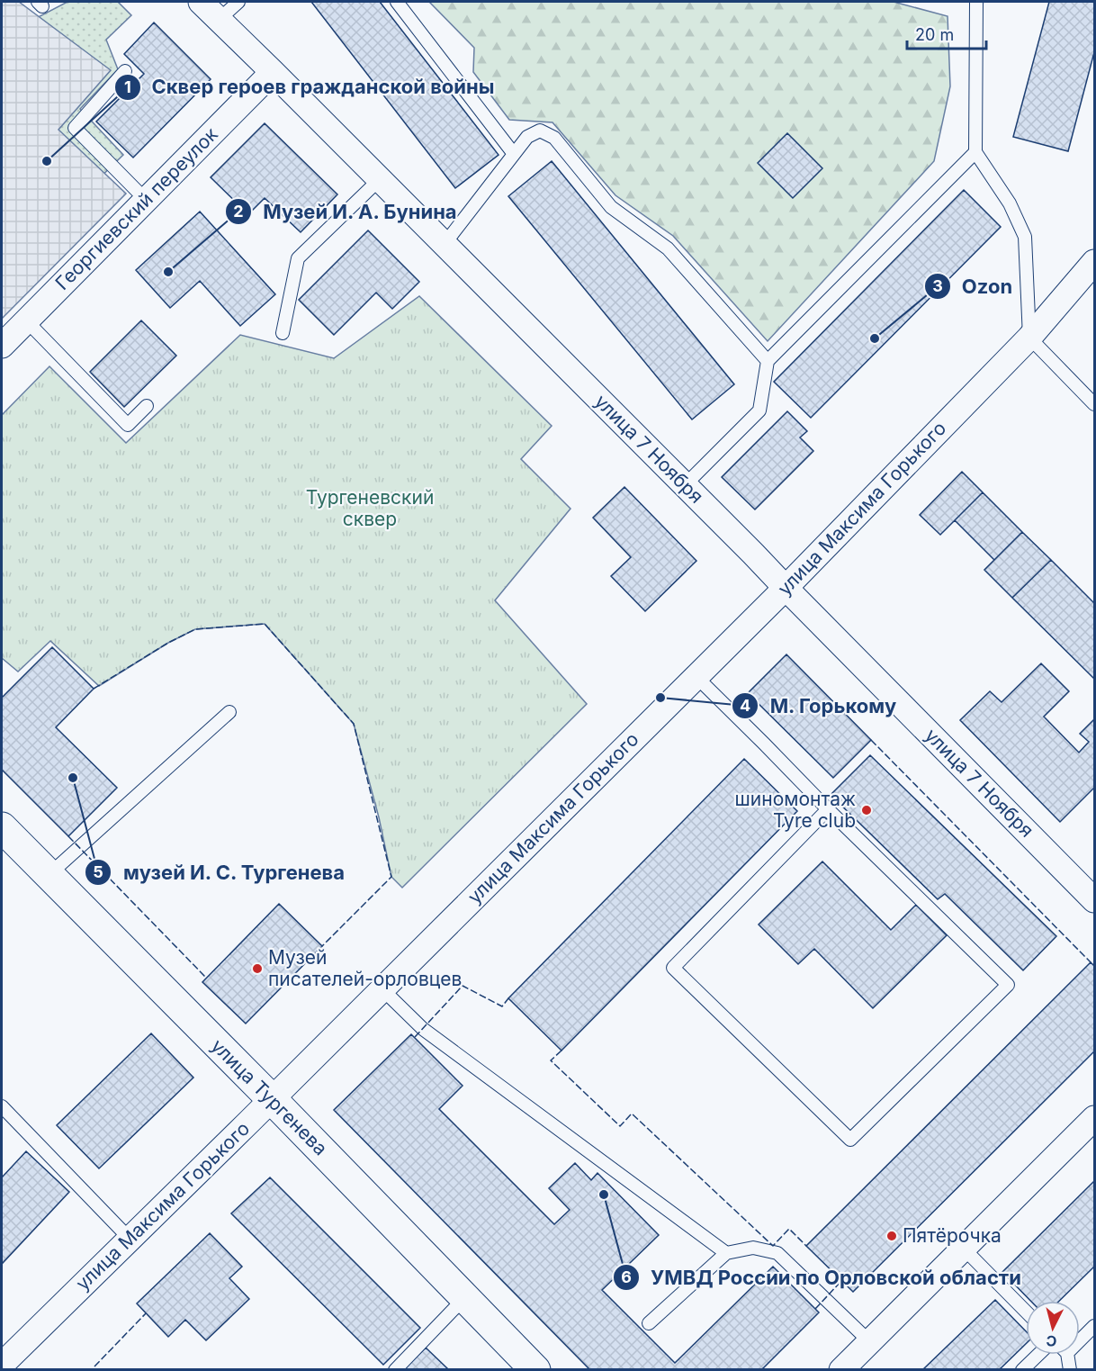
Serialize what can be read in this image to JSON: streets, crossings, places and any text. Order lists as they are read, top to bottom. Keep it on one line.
{"streets":{"main road":["улица Тургенева"],"street":["Георгиевский переулок","улица 7 Ноября","улица Максима Горького"]},"crossings":[["Георгиевский переулок","улица 7 Ноября"],["улица 7 Ноября","улица Максима Горького"],["улица Максима Горького","улица Тургенева"]],"parks":["Тургеневский сквер"],"places":["Сквер героев гражданской войны","Музей И. А. Бунина","Ozon","М. Горькому","музей И. С. Тургенева","шиномонтаж Tyre club","Музей писателей-орловцев","УМВД России по Орловской области","Пятёрочка"],"scale_bar":"20 m","north":"bottom"}
